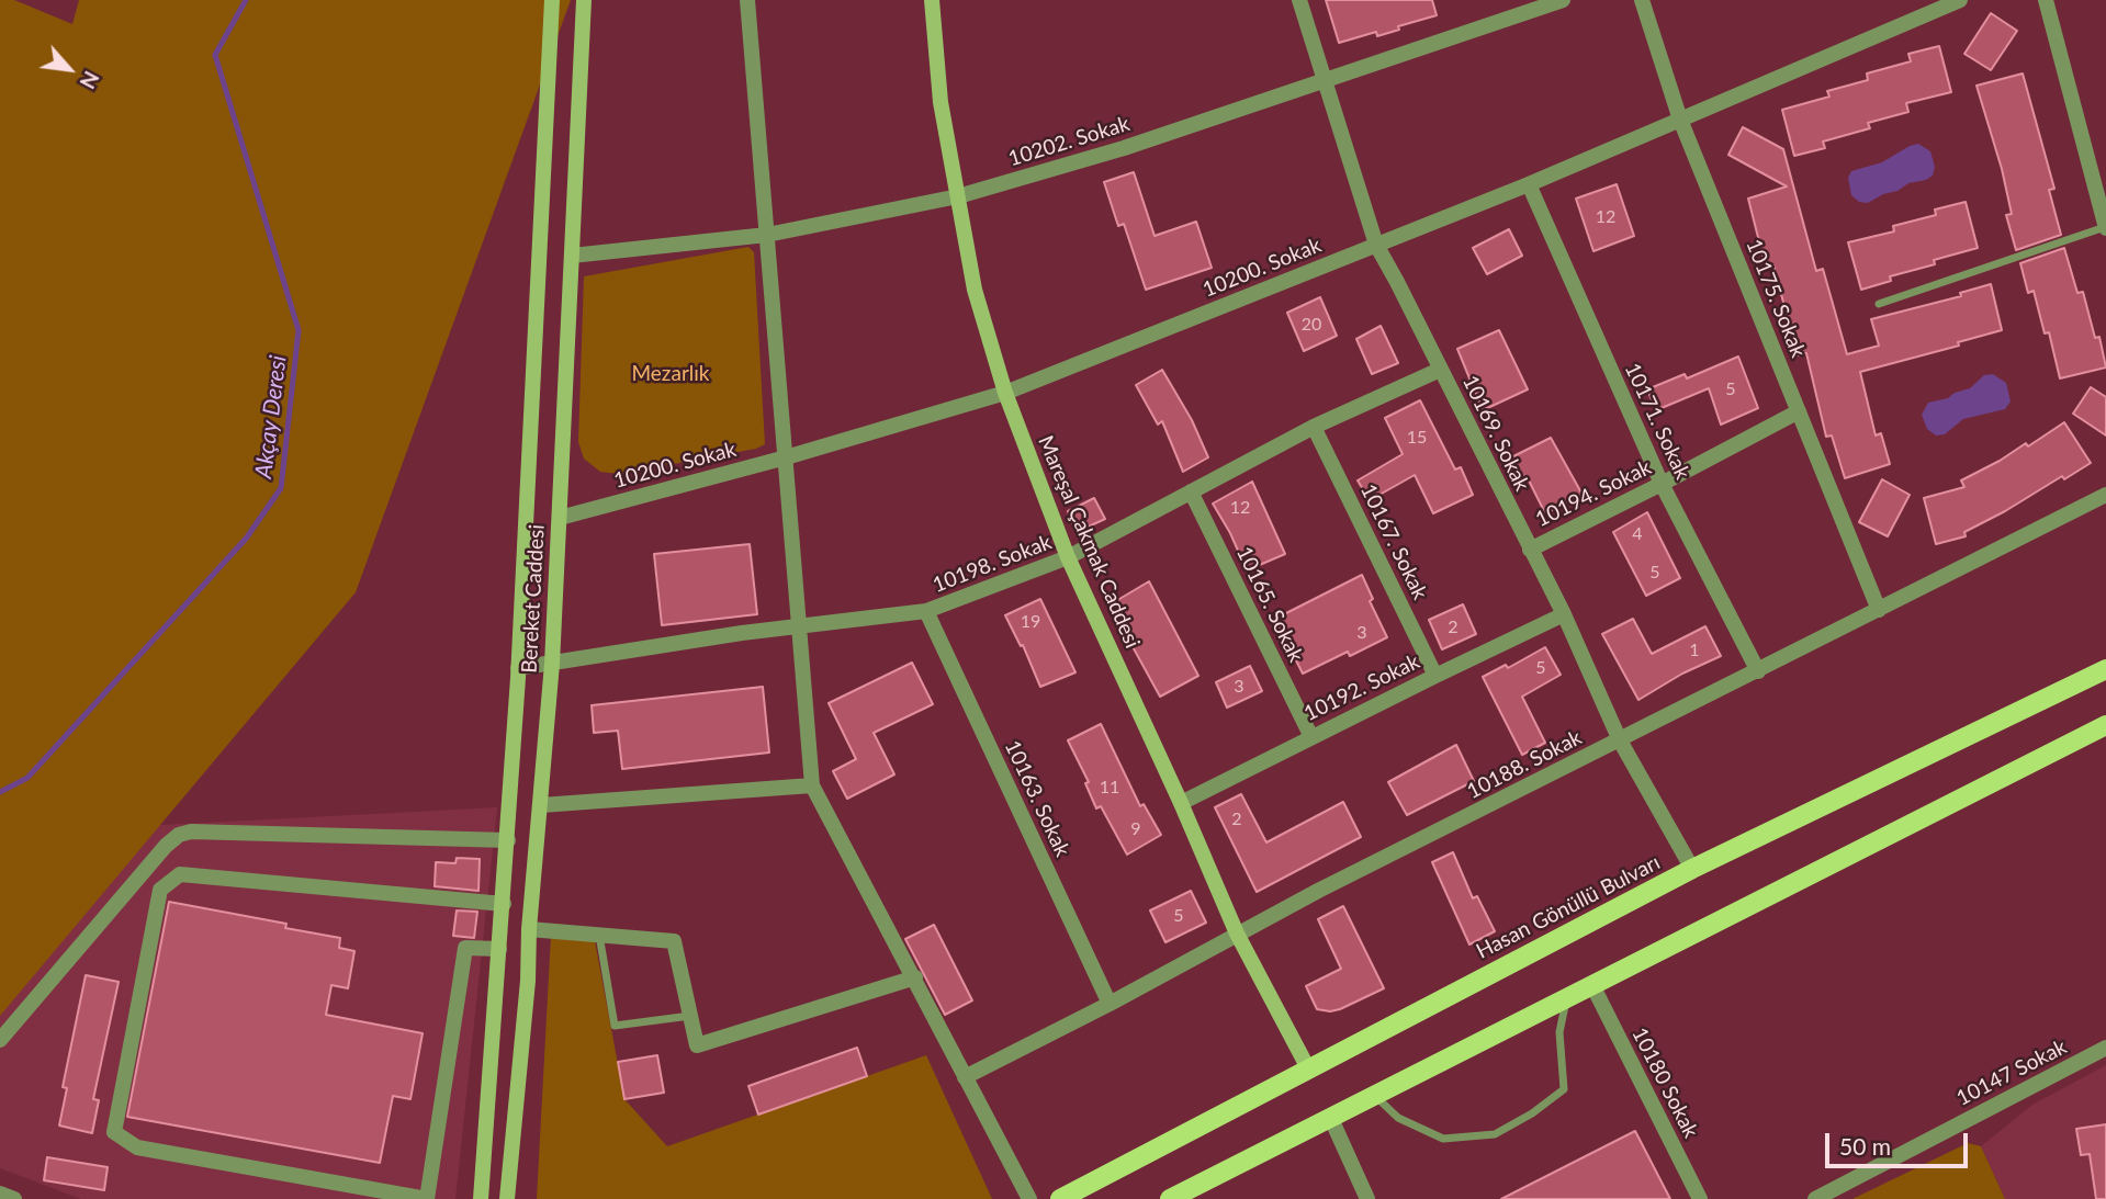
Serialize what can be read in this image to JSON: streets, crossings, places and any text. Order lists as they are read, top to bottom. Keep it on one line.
{"streets":{"main road":["Hasan Gönüllü Bulvarı"],"street":["10202. Sokak","10200. Sokak","10175. Sokak","10171. Sokak","10169. Sokak","10194. Sokak","Mareşal Çakmak Caddesi","10167. Sokak","10198. Sokak","Bereket Caddesi","10165. Sokak","10192. Sokak","10188. Sokak","10163. Sokak","10147 Sokak","10180 Sokak"]},"crossings":[["10202. Sokak","10169. Sokak"],["10202. Sokak","Mareşal Çakmak Caddesi"],["10202. Sokak","Bereket Caddesi"],["10200. Sokak","10175. Sokak"],["10200. Sokak","10171. Sokak"],["10200. Sokak","10169. Sokak"],["10200. Sokak","Mareşal Çakmak Caddesi"],["10200. Sokak","Bereket Caddesi"],["10175. Sokak","10194. Sokak"],["10175. Sokak","10188. Sokak"],["10171. Sokak","10194. Sokak"],["10171. Sokak","10188. Sokak"],["10169. Sokak","10194. Sokak"],["10169. Sokak","10198. Sokak"],["10169. Sokak","10192. Sokak"],["10169. Sokak","10188. Sokak"],["10169. Sokak","Hasan Gönüllü Bulvarı"],["Mareşal Çakmak Caddesi","10198. Sokak"],["Mareşal Çakmak Caddesi","10192. Sokak"],["Mareşal Çakmak Caddesi","10188. Sokak"],["Mareşal Çakmak Caddesi","Hasan Gönüllü Bulvarı"],["10167. Sokak","10198. Sokak"],["10167. Sokak","10192. Sokak"],["10198. Sokak","Bereket Caddesi"],["10198. Sokak","10165. Sokak"],["10198. Sokak","10163. Sokak"],["10165. Sokak","10192. Sokak"],["10188. Sokak","10163. Sokak"]],"water":["Akçay Deresi"],"parks":["Mezarlık"],"house_numbers":["12","20","5","15","12","4","5","19","2","3","1","5","3","11","2","9","5"],"scale_bar":"50 m","north":"bottom right"}
